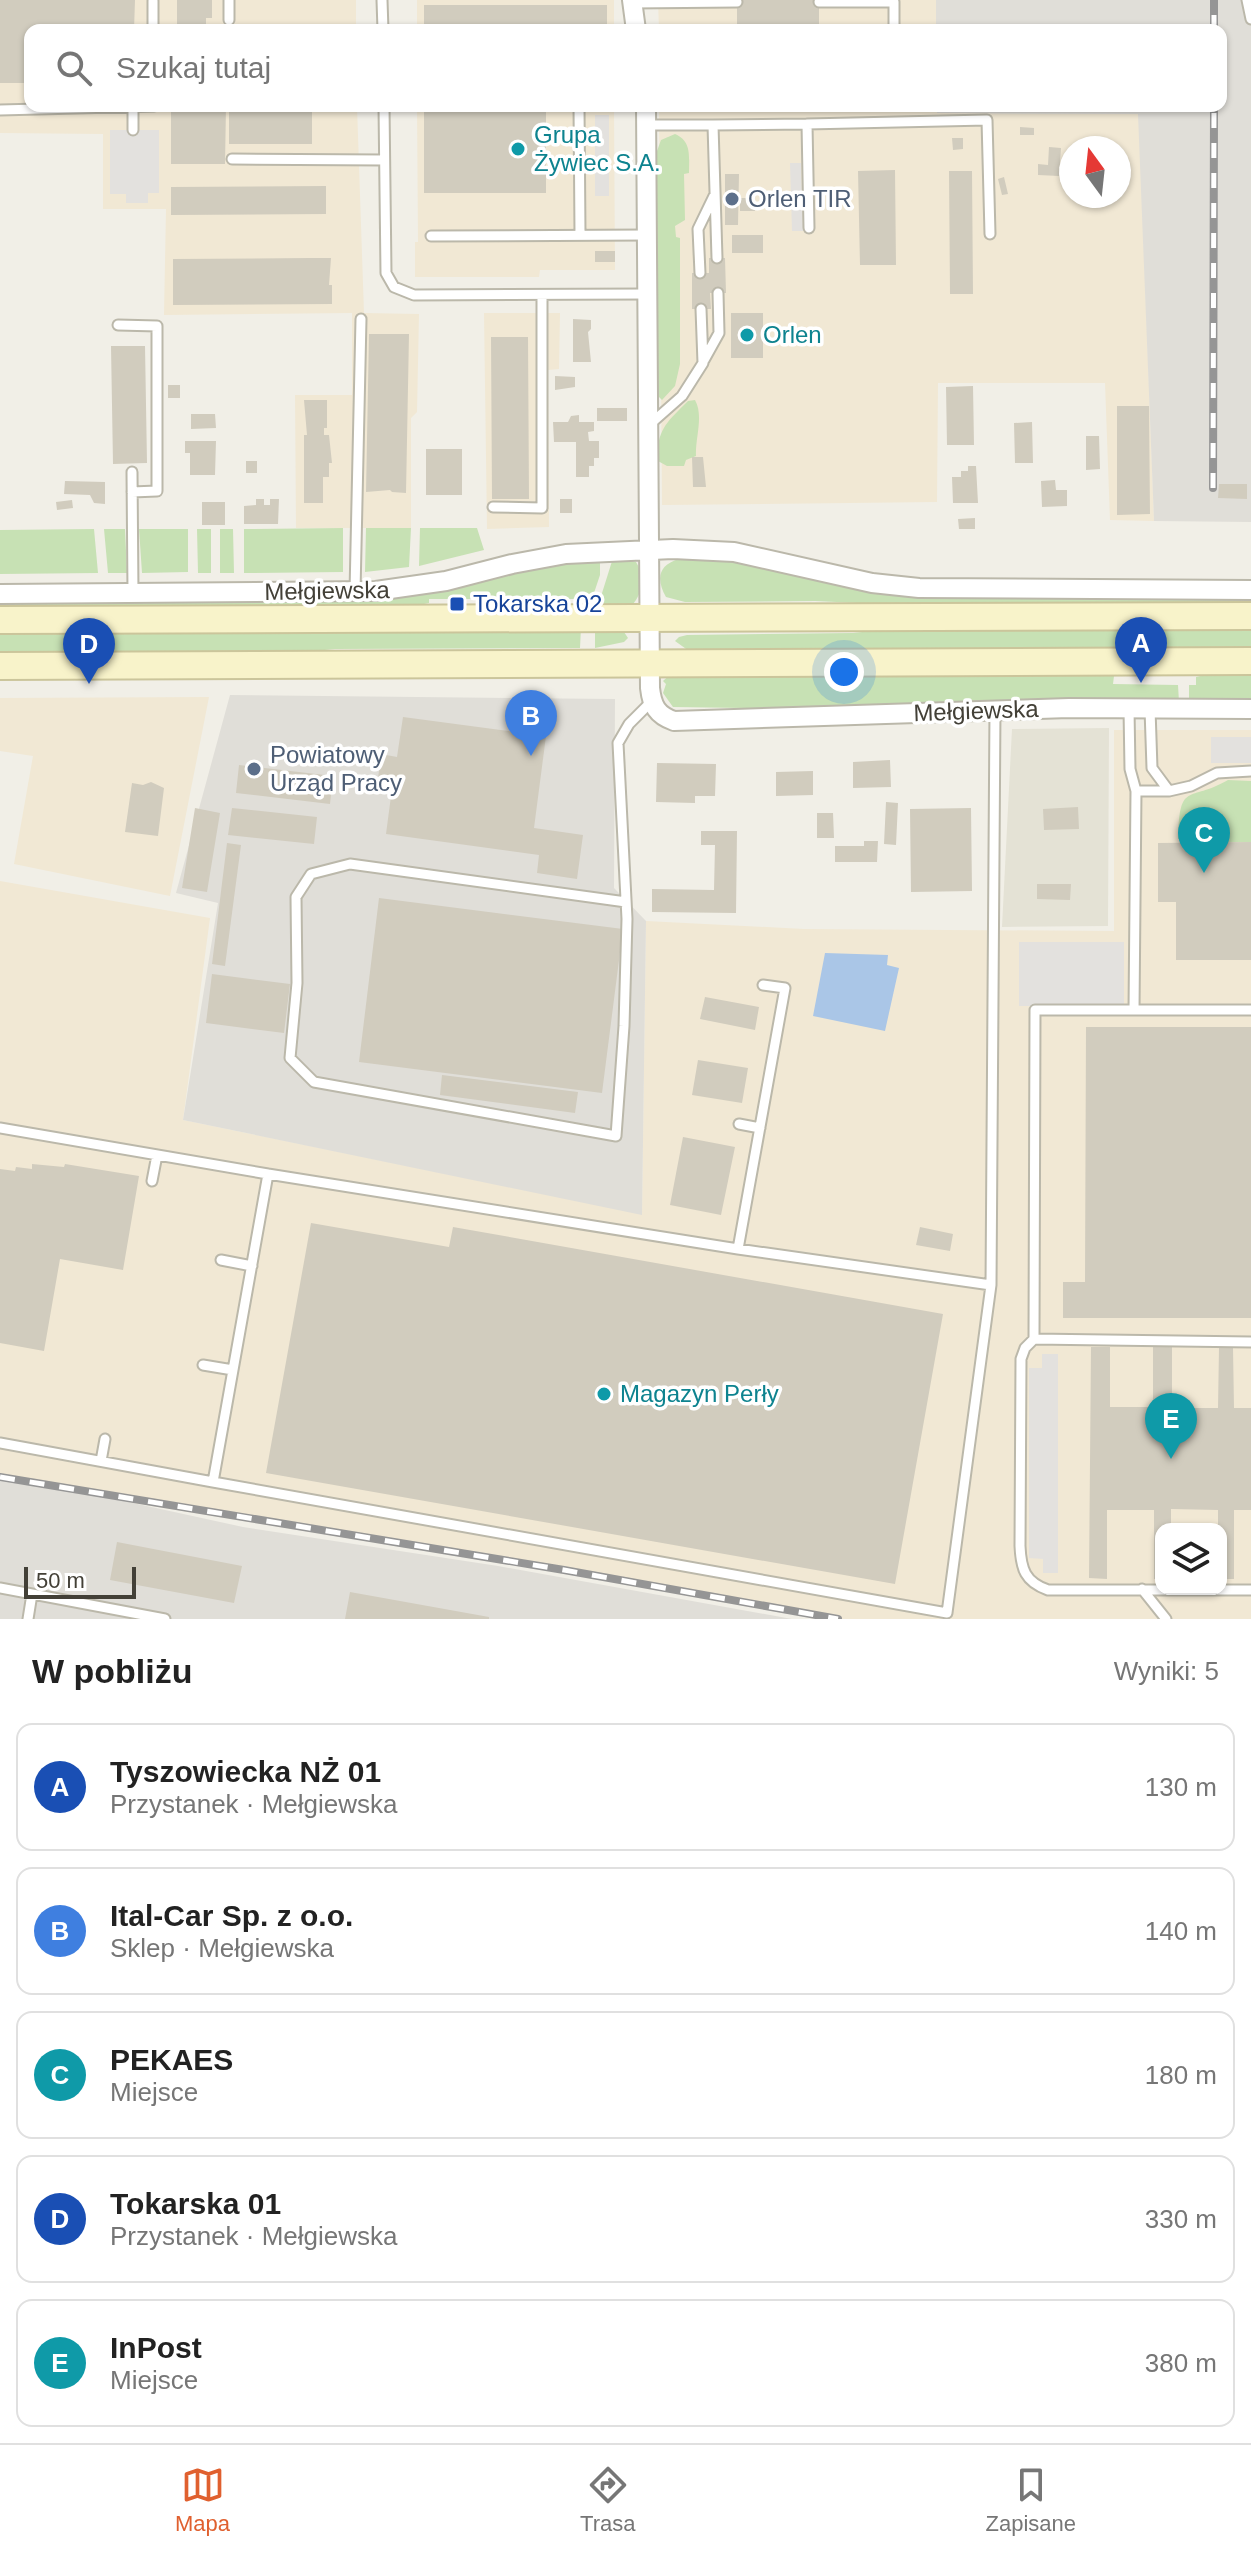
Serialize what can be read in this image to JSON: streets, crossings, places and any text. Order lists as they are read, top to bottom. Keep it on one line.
{"streets":{"main road":["Mełgiewska"]},"places":{"other":["Grupa Żywiec S.A.","Orlen TIR","Orlen","Powiatowy Urząd Pracy","Magazyn Perły"],"transit":["Tokarska 02"]},"scale_bar":"50 m","north":"top","page":{"search":"Szukaj tutaj","pins":["A","D","B","C","E"],"scale":"50 m","heading":["W pobliżu","Wyniki: 5"],"list":[{"mark":"A","name":"Tyszowiecka NŻ 01","note":"Przystanek · Mełgiewska","value":"130 m"},{"mark":"B","name":"Ital-Car Sp. z o.o.","note":"Sklep · Mełgiewska","value":"140 m"},{"mark":"C","name":"PEKAES","note":"Miejsce","value":"180 m"},{"mark":"D","name":"Tokarska 01","note":"Przystanek · Mełgiewska","value":"330 m"},{"mark":"E","name":"InPost","note":"Miejsce","value":"380 m"}],"nav":["Mapa","Trasa","Zapisane"]}}
